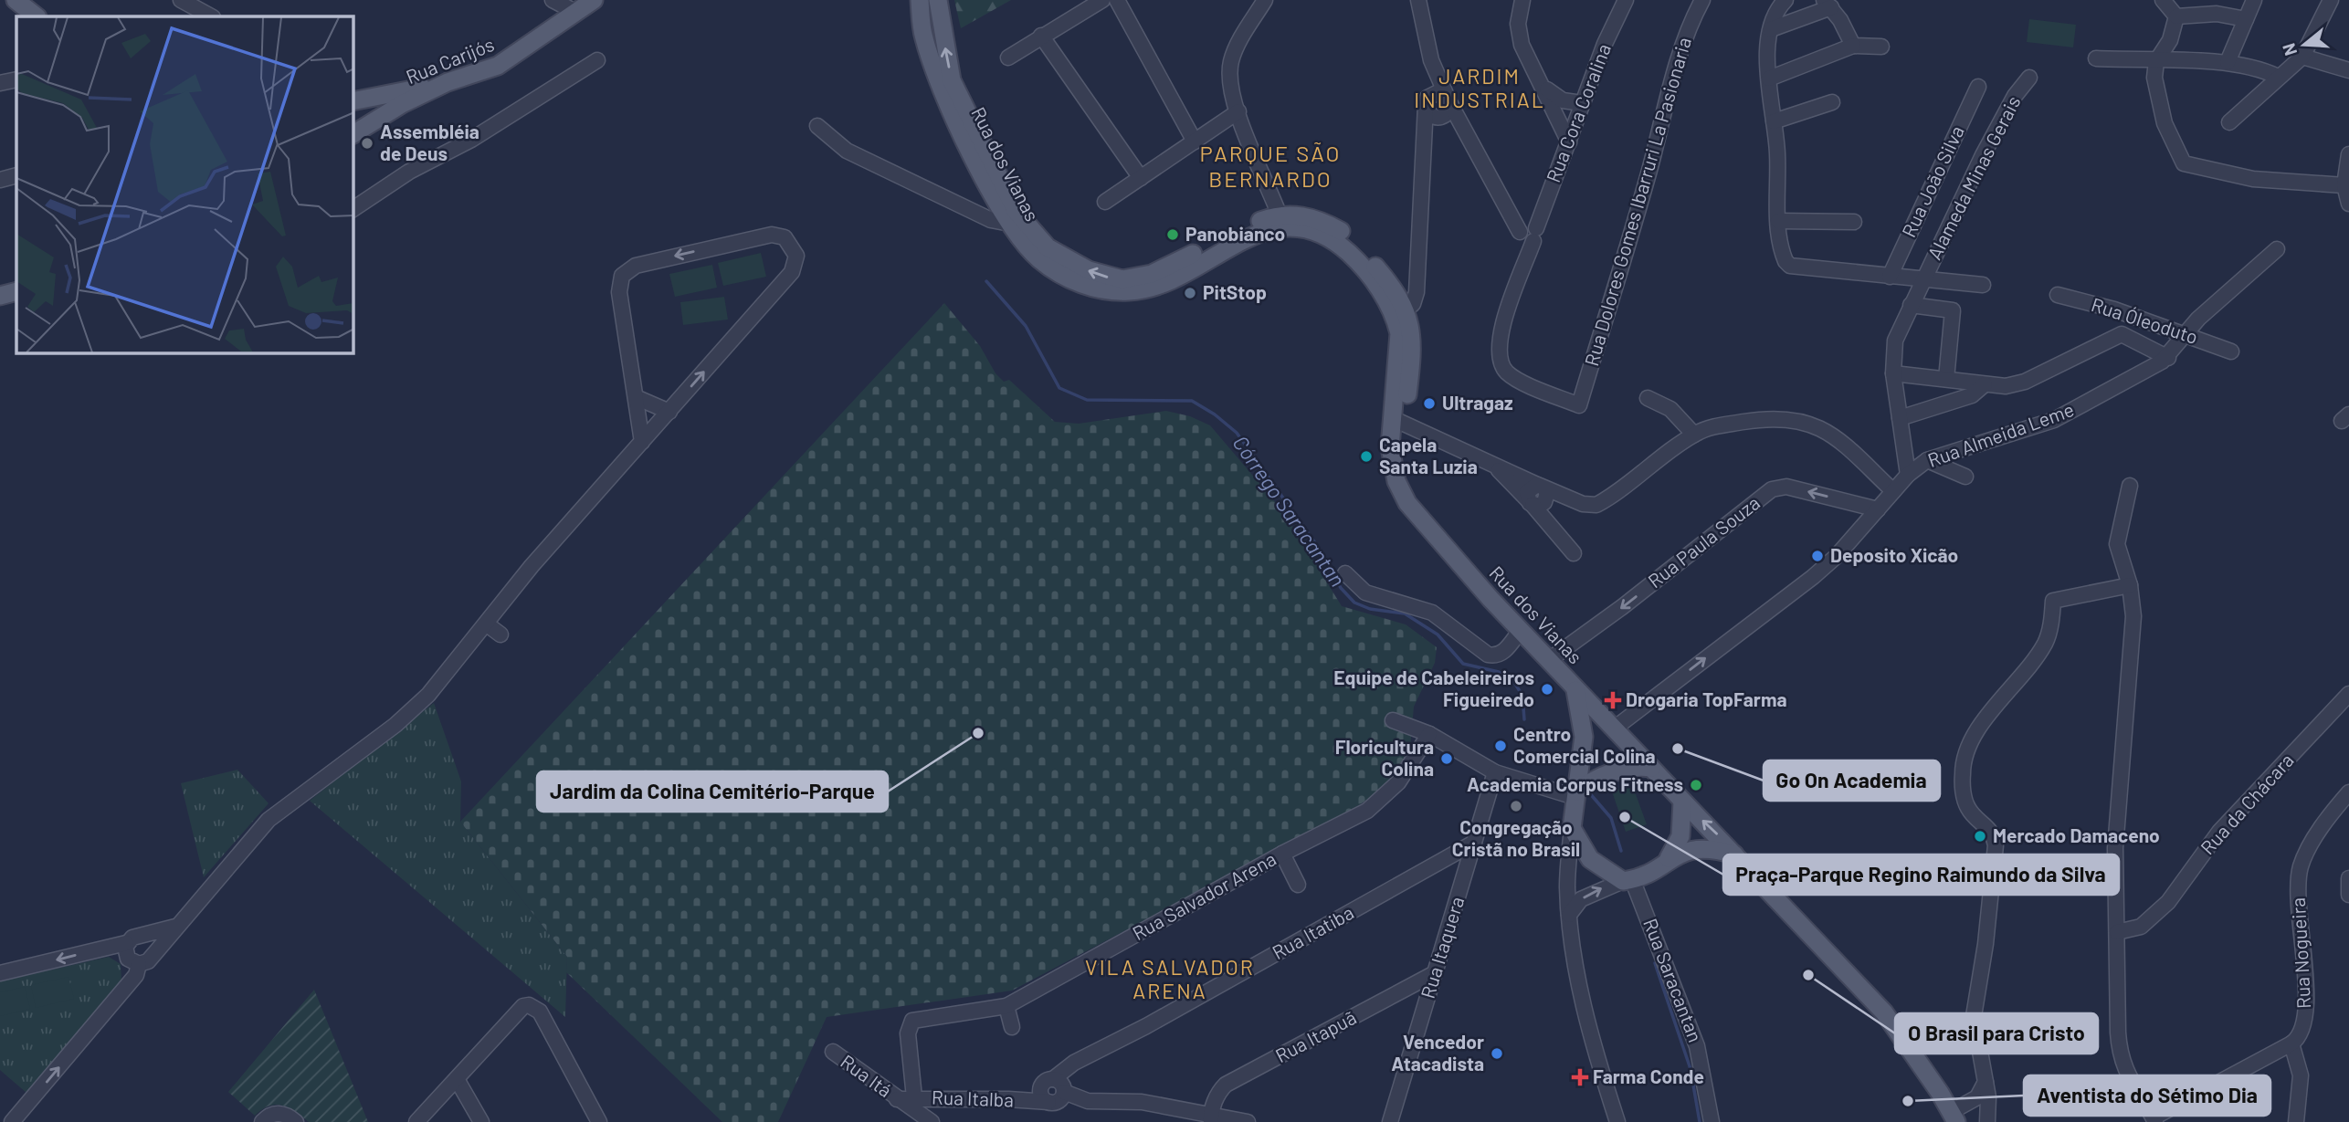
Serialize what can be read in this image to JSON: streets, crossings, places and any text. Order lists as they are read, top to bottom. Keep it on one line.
{"streets":{"main road":["Rua Carijós","Rua dos Vianas"],"street":["Rua Cora Coralina","Alameda Minas Gerais","Rua João Silva","Rua Dolores Gomes Ibarruri La Pasionaria","Rua Óleoduto","Rua Almeida Leme","Rua Paula Souza","Rua da Chácara","Rua Salvador Arena","Rua Itatiba","Rua Itaquera","Rua Nogueira","Rua Saracantan","Rua Itapuã","Rua Itá","Rua Italba"]},"crossings":[["Rua Cora Coralina","Rua Dolores Gomes Ibarruri La Pasionaria"],["Rua dos Vianas","Rua Paula Souza"],["Rua dos Vianas","Rua Saracantan"],["Alameda Minas Gerais","Rua Almeida Leme"],["Rua Óleoduto","Rua Almeida Leme"],["Rua Almeida Leme","Rua Paula Souza"],["Rua Salvador Arena","Rua Italba"],["Rua Itatiba","Rua Itaquera"],["Rua Itatiba","Rua Italba"],["Rua Itaquera","Rua Itapuã"],["Rua Itá","Rua Italba"]],"one_way":["Rua Almeida Leme","Rua Paula Souza"],"districts":["JARDIM INDUSTRIAL","PARQUE SÃO BERNARDO","VILA SALVADOR ARENA"],"water":["Córrego Saracantan"],"places":{"other":["Assembléia de Deus","Panobianco","PitStop","Ultragaz","Capela Santa Luzia","Deposito Xicão","Equipe de Cabeleireiros Figueiredo","Jardim da Colina Cemitério-Parque","Centro Comercial Colina","Go On Academia","Floricultura Colina","Academia Corpus Fitness","Congregação Cristã no Brasil","Praça-Parque Regino Raimundo da Silva","Mercado Damaceno","O Brasil para Cristo","Vencedor Atacadista","Aventista do Sétimo Dia"],"health":["Drogaria TopFarma","Farma Conde"]},"north":"left"}
